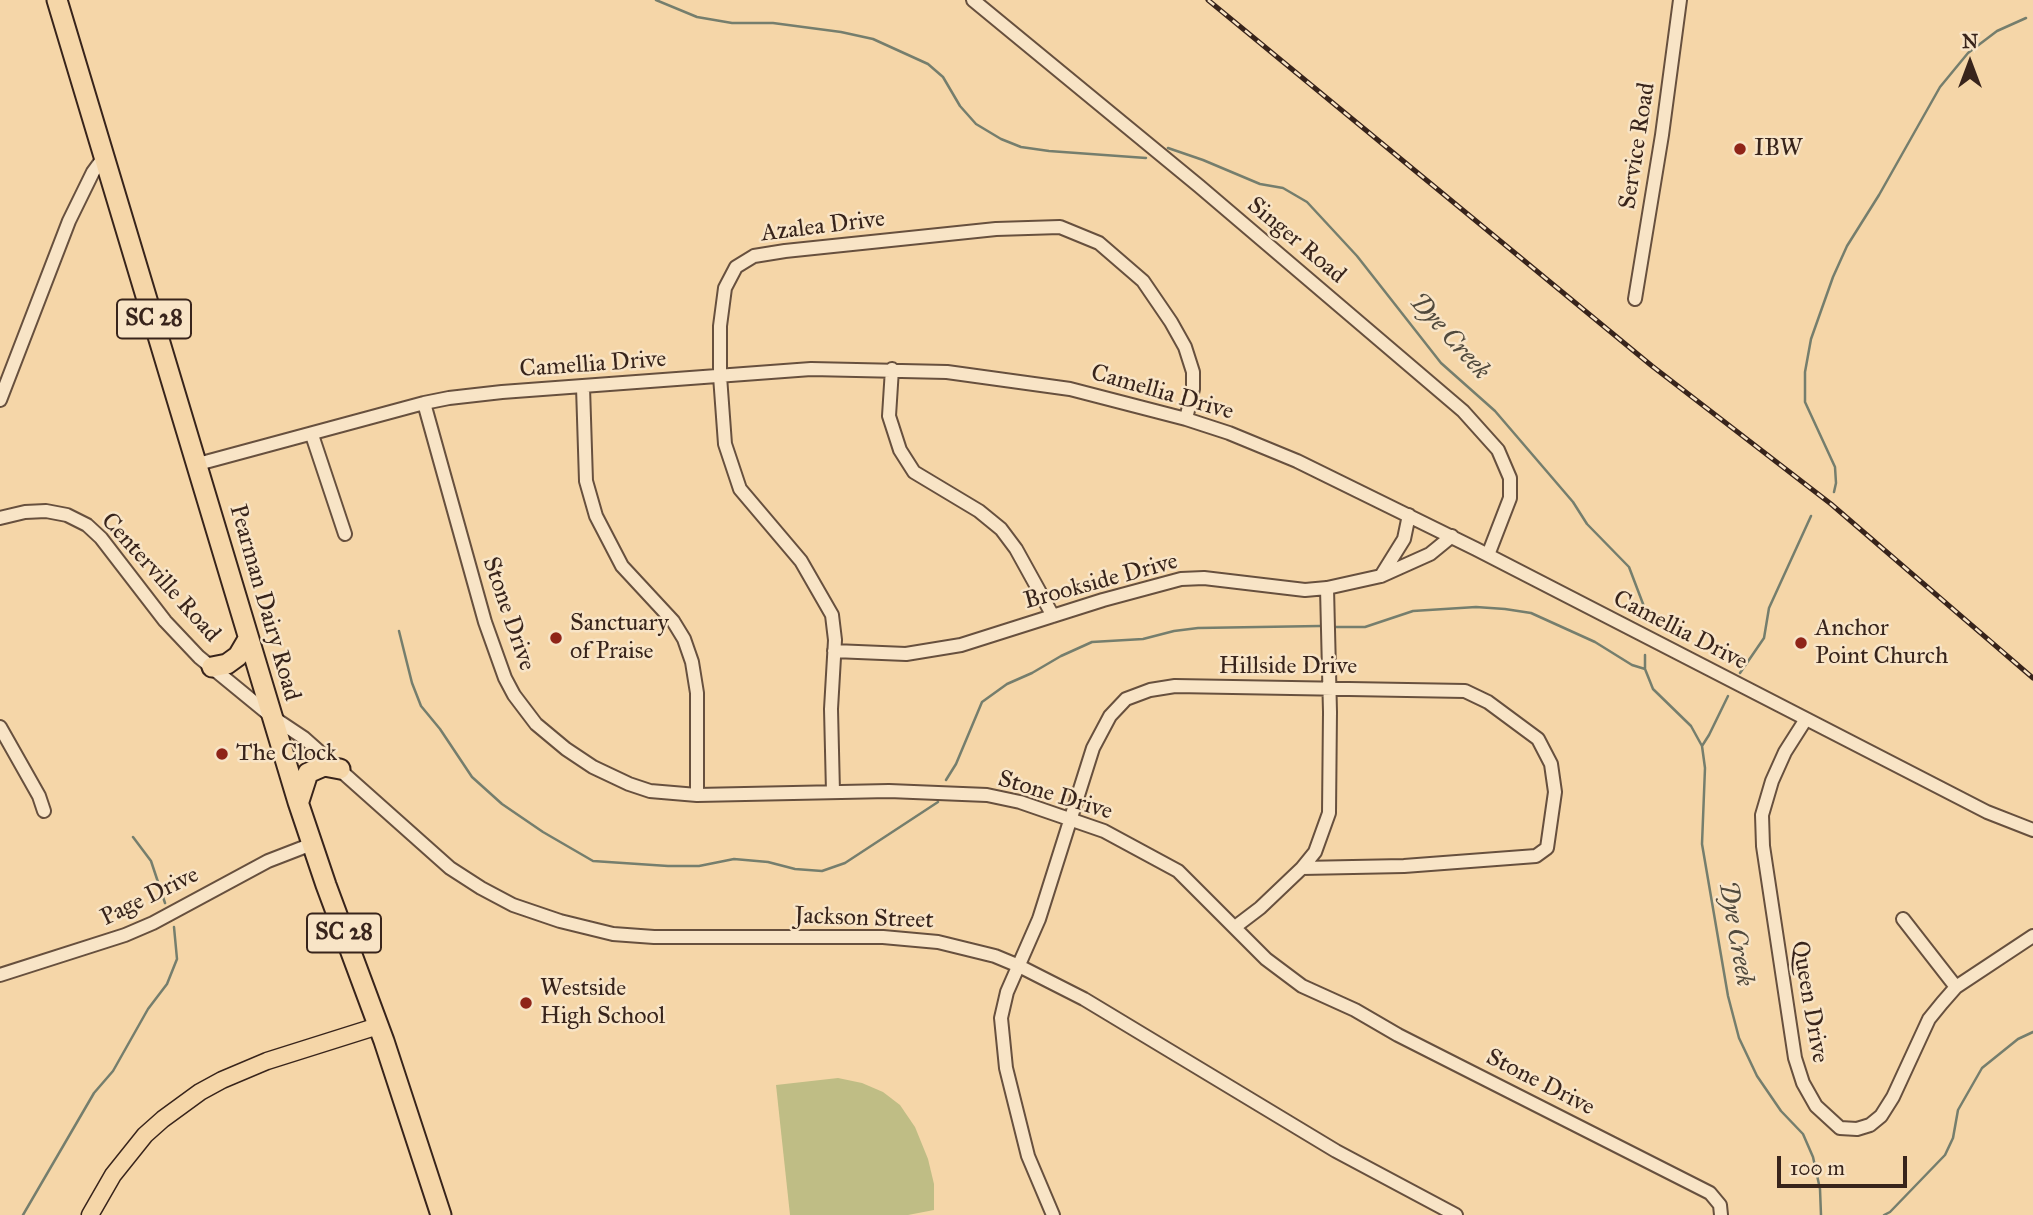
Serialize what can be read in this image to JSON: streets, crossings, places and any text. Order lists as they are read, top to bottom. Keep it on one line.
{"streets":{"highway":["SC 28","Pearman Dairy Road"],"street":["Service Road","Azalea Drive","Singer Road","Camellia Drive","Centerville Road","Brookside Drive","Stone Drive","Hillside Drive","Page Drive","Jackson Street","Queen Drive"]},"crossings":[["Azalea Drive","Camellia Drive"],["Azalea Drive","Brookside Drive"],["Azalea Drive","Stone Drive"],["Singer Road","Camellia Drive"],["Camellia Drive","Brookside Drive"],["Camellia Drive","Pearman Dairy Road"],["Camellia Drive","Stone Drive"],["Camellia Drive","Queen Drive"],["Centerville Road","Pearman Dairy Road"],["Centerville Road","Jackson Street"],["Pearman Dairy Road","Page Drive"],["Pearman Dairy Road","Jackson Street"],["Stone Drive","Hillside Drive"],["Hillside Drive","Jackson Street"]],"water":["Dye Creek"],"places":["IBW","Sanctuary of Praise","Anchor Point Church","The Clock","Westside High School"],"scale_bar":"100 m","north":"top"}
